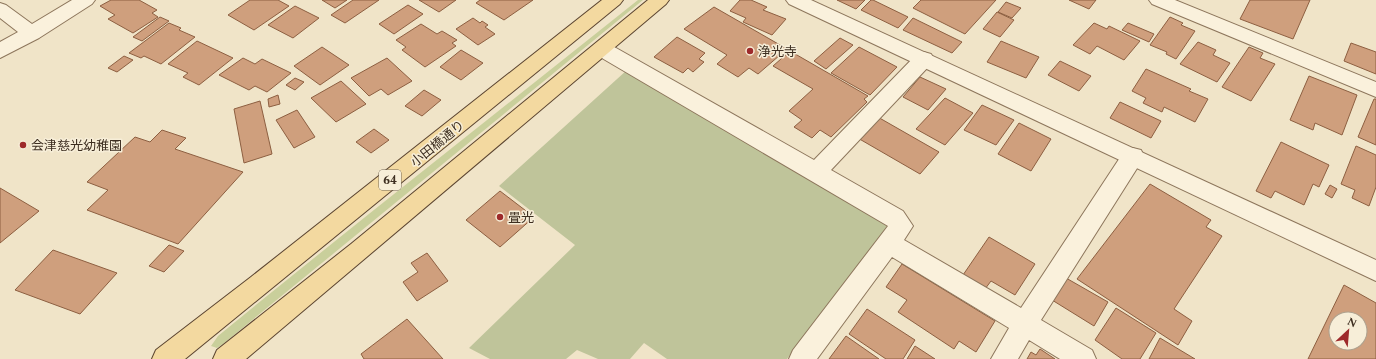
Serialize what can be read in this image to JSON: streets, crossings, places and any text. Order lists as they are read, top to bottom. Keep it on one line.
{"streets":{"main road":["小田橋通り","64"]},"places":["浄光寺","会津慈光幼稚園","畳光"],"north":"top right"}
